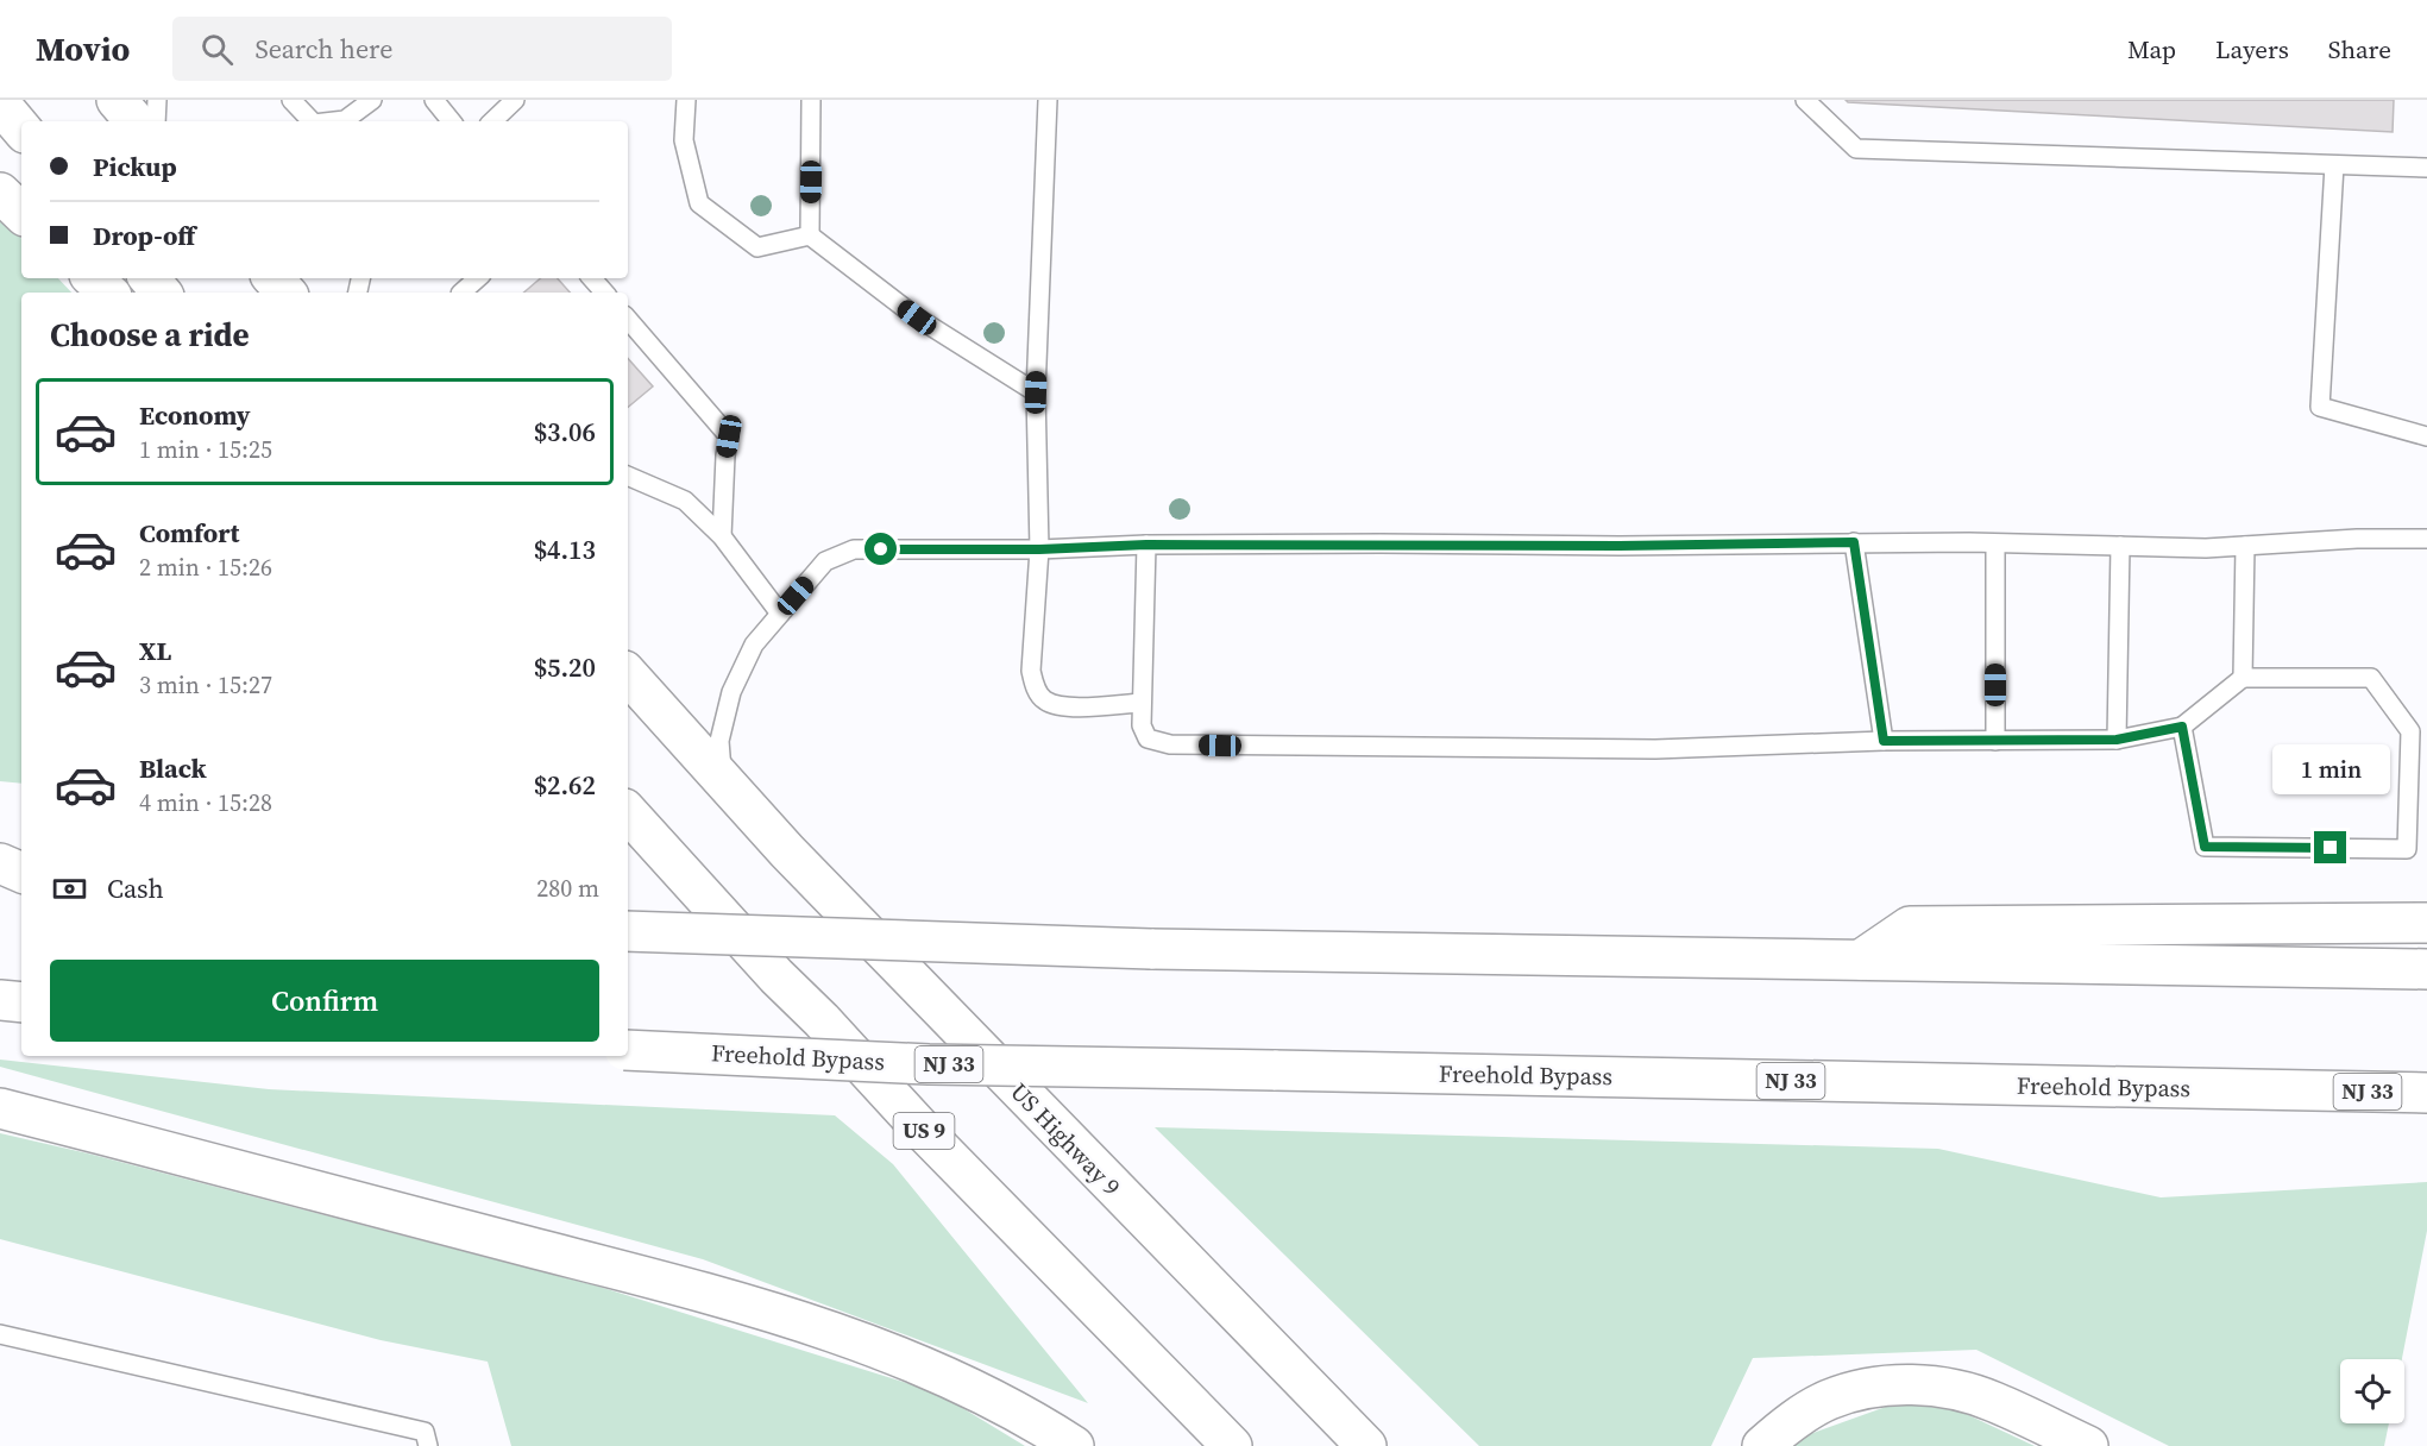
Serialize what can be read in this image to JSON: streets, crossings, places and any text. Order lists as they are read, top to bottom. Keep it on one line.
{"streets":{"highway":["Freehold Bypass","NJ 33","US 9","US Highway 9"]},"page":{"header":"Movio","search":"Search here","nav":["Map","Layers","Share"],"banner":["Pickup","Drop-off"],"heading":"Choose a ride","list":[{"name":"Economy","note":"1 min · 15:25","value":"$3.06"},{"name":"Comfort","note":"2 min · 15:26","value":"$4.13"},{"name":"XL","note":"3 min · 15:27","value":"$5.20"},{"name":"Black","note":"4 min · 15:28","value":"$2.62"}],"bubble":"1 min","pay":["Cash","280 m"],"buttons":"Confirm"}}
